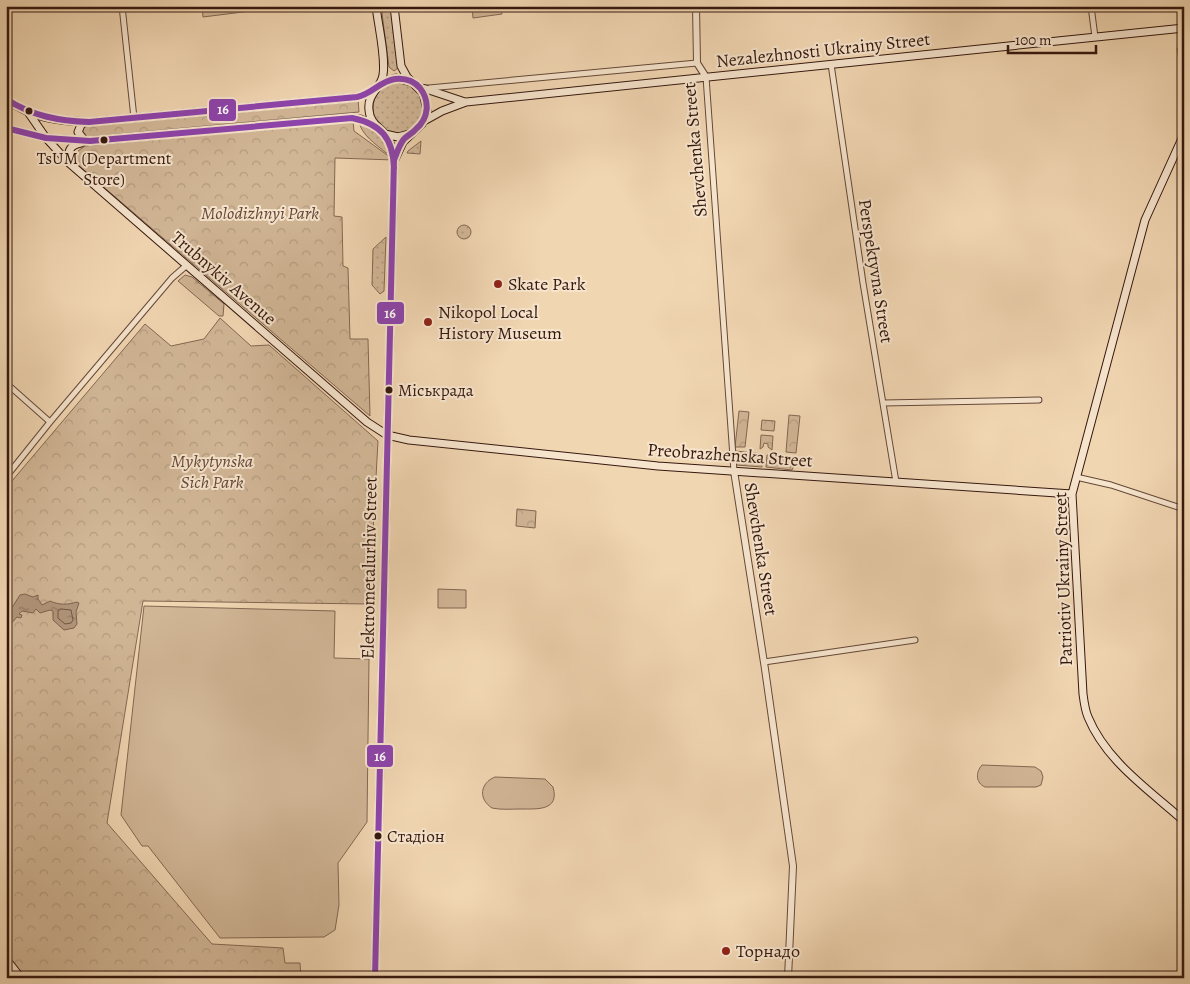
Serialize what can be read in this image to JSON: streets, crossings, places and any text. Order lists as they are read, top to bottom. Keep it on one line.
{"streets":{"main road":["Nezalezhnosti Ukrainy Street","Trubnykiv Avenue","Preobrazhenska Street","Elektrometalurhiv Street","Patriotiv Ukrainy Street"],"street":["Shevchenka Street","Perspektyvna Street"]},"crossings":[["Nezalezhnosti Ukrainy Street","Shevchenka Street"],["Nezalezhnosti Ukrainy Street","Perspektyvna Street"],["Nezalezhnosti Ukrainy Street","Elektrometalurhiv Street"],["Shevchenka Street","Preobrazhenska Street"],["Perspektyvna Street","Preobrazhenska Street"],["Trubnykiv Avenue","Preobrazhenska Street"],["Trubnykiv Avenue","Elektrometalurhiv Street"],["Preobrazhenska Street","Elektrometalurhiv Street"],["Preobrazhenska Street","Patriotiv Ukrainy Street"]],"parks":["Molodizhnyi Park","Mykytynska Sich Park"],"places":["TsUM (Department Store)","Skate Park","Nikopol Local History Museum","Міськрада","Стадіон","Торнадо"],"lines":["transit line 16"],"scale_bar":"100 m"}
